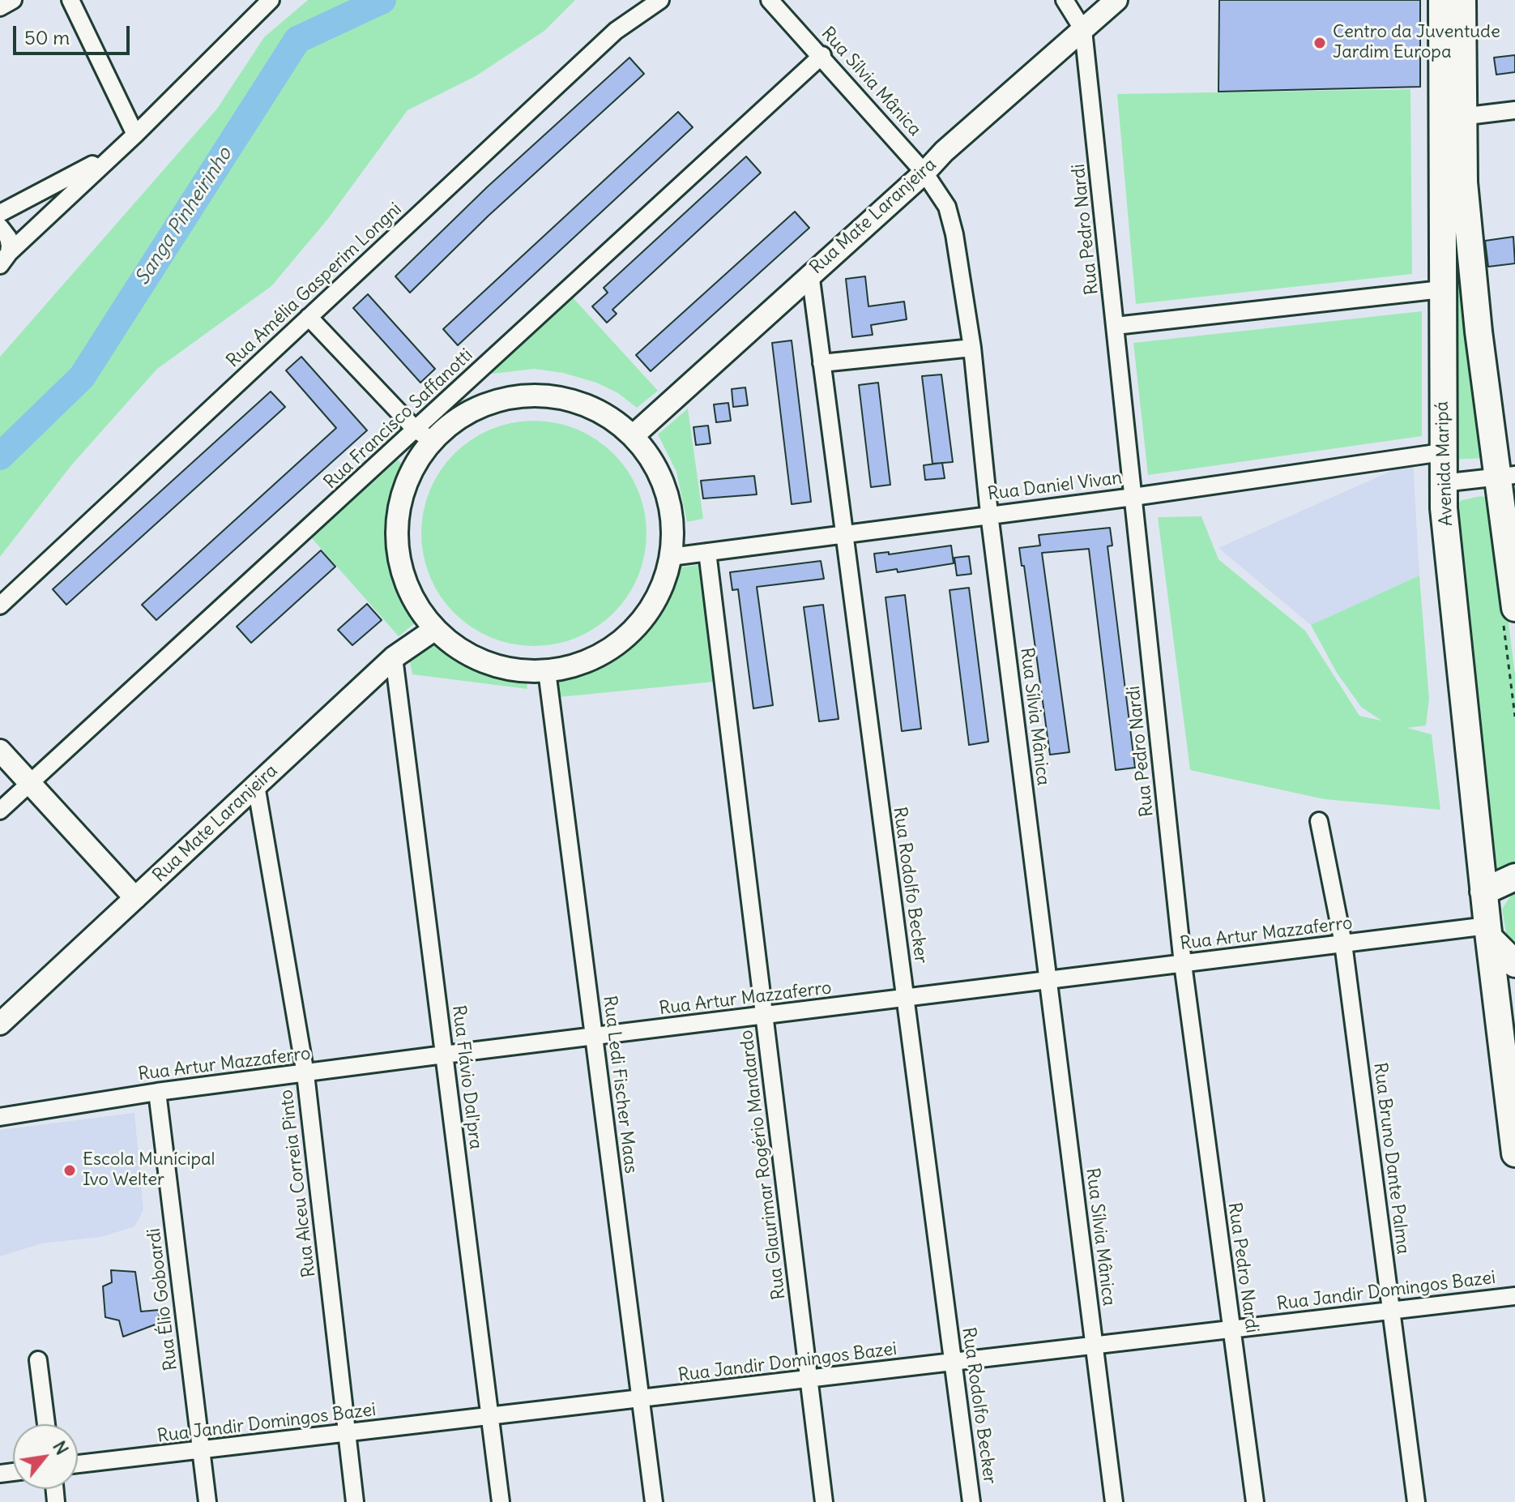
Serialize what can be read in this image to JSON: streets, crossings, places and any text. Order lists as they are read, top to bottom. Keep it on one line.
{"streets":{"main road":["Avenida Maripá"],"street":["Rua Sílvia Mânica","Rua Mate Laranjeira","Rua Pedro Nardi","Rua Amélia Gasperim Longni","Rua Francisco Saffanotti","Rua Daniel Vivan","Rua Rodolfo Becker","Rua Artur Mazzaferro","Rua Flávio Dal'pra","Rua Ledi Fischer Maas","Rua Bruno Dante Palma","Rua Glaurimar Rogério Mandardo","Rua Alceu Correia Pinto","Rua Jandir Domingos Bazei","Rua Élio Goboardi"]},"crossings":[["Rua Sílvia Mânica","Rua Mate Laranjeira"],["Rua Sílvia Mânica","Rua Francisco Saffanotti"],["Rua Sílvia Mânica","Rua Daniel Vivan"],["Rua Sílvia Mânica","Rua Artur Mazzaferro"],["Rua Sílvia Mânica","Rua Jandir Domingos Bazei"],["Rua Mate Laranjeira","Rua Pedro Nardi"],["Rua Mate Laranjeira","Rua Rodolfo Becker"],["Rua Mate Laranjeira","Rua Flávio Dal'pra"],["Rua Mate Laranjeira","Rua Alceu Correia Pinto"],["Rua Pedro Nardi","Rua Daniel Vivan"],["Rua Pedro Nardi","Rua Artur Mazzaferro"],["Rua Pedro Nardi","Rua Jandir Domingos Bazei"],["Avenida Maripá","Rua Daniel Vivan"],["Avenida Maripá","Rua Artur Mazzaferro"],["Rua Daniel Vivan","Rua Rodolfo Becker"],["Rua Daniel Vivan","Rua Glaurimar Rogério Mandardo"],["Rua Rodolfo Becker","Rua Artur Mazzaferro"],["Rua Rodolfo Becker","Rua Jandir Domingos Bazei"],["Rua Artur Mazzaferro","Rua Flávio Dal'pra"],["Rua Artur Mazzaferro","Rua Ledi Fischer Maas"],["Rua Artur Mazzaferro","Rua Bruno Dante Palma"],["Rua Artur Mazzaferro","Rua Glaurimar Rogério Mandardo"],["Rua Artur Mazzaferro","Rua Alceu Correia Pinto"],["Rua Artur Mazzaferro","Rua Élio Goboardi"],["Rua Flávio Dal'pra","Rua Jandir Domingos Bazei"],["Rua Ledi Fischer Maas","Rua Jandir Domingos Bazei"],["Rua Bruno Dante Palma","Rua Jandir Domingos Bazei"],["Rua Glaurimar Rogério Mandardo","Rua Jandir Domingos Bazei"],["Rua Alceu Correia Pinto","Rua Jandir Domingos Bazei"],["Rua Jandir Domingos Bazei","Rua Élio Goboardi"]],"water":["Sanga Pinheirinho"],"places":["Centro da Juventude Jardim Europa","Escola Munícipal Ivo Welter"],"scale_bar":"50 m","north":"top right"}
